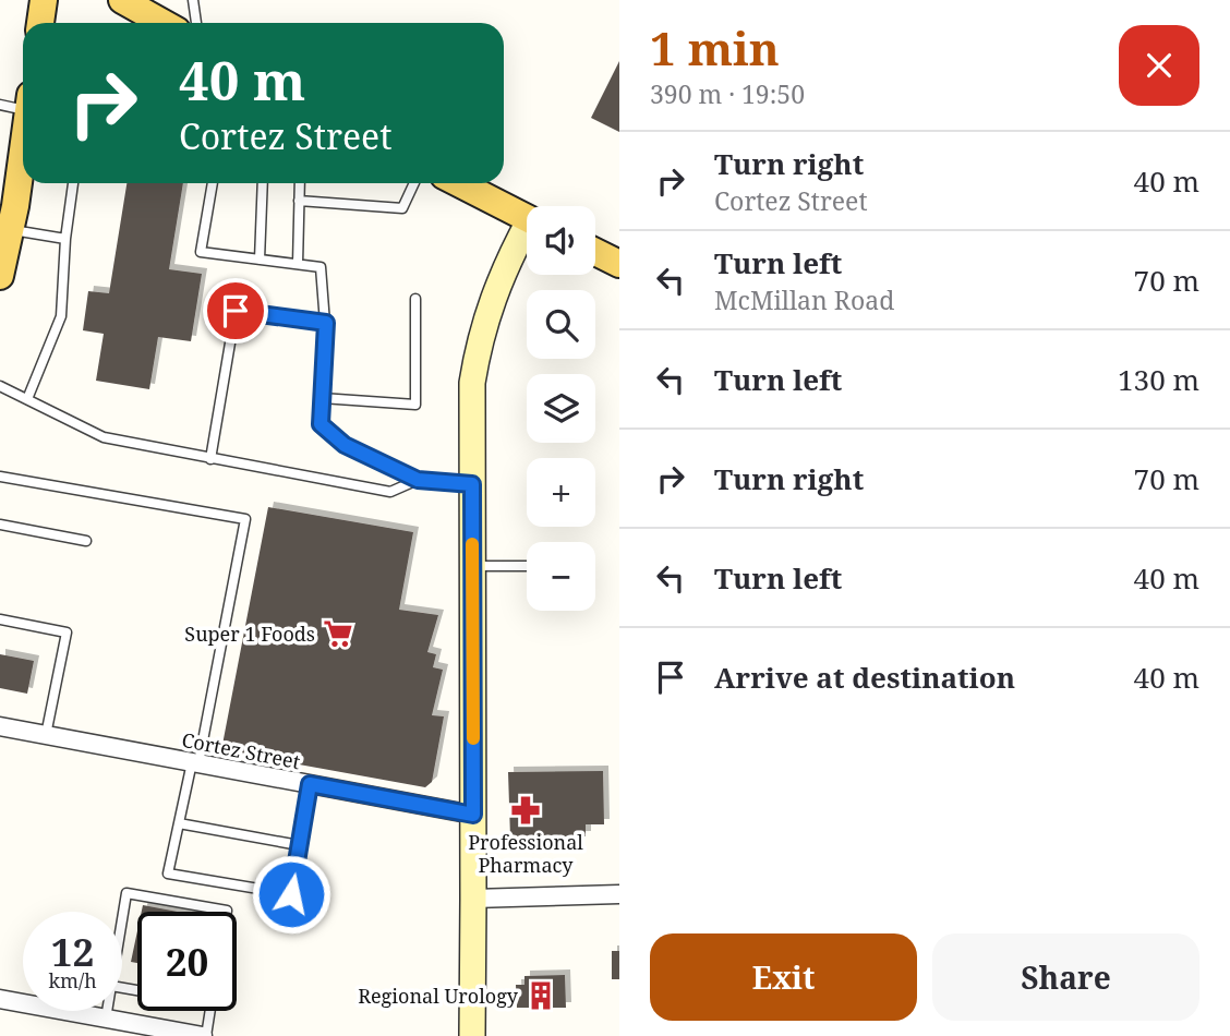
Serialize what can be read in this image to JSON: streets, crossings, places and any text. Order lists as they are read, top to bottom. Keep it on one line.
{"streets":{"street":["Cortez Street"]},"places":{"supermarket":["Super 1 Foods"],"pharmacy":["Professional Pharmacy"],"building":["Regional Urology"]},"page":{"heading":["1 min","390 m · 19:50"],"turn":["40 m","Cortez Street"],"list":[{"name":"Turn right","note":"Cortez Street","value":"40 m"},{"name":"Turn left","note":"McMillan Road","value":"70 m"},{"name":"Turn left","value":"130 m"},{"name":"Turn right","value":"70 m"},{"name":"Turn left","value":"40 m"},{"name":"Arrive at destination","value":"40 m"}],"map_buttons":["+","−"],"speed":"12 km/h","limit":"20","buttons":["Exit","Share"]}}
